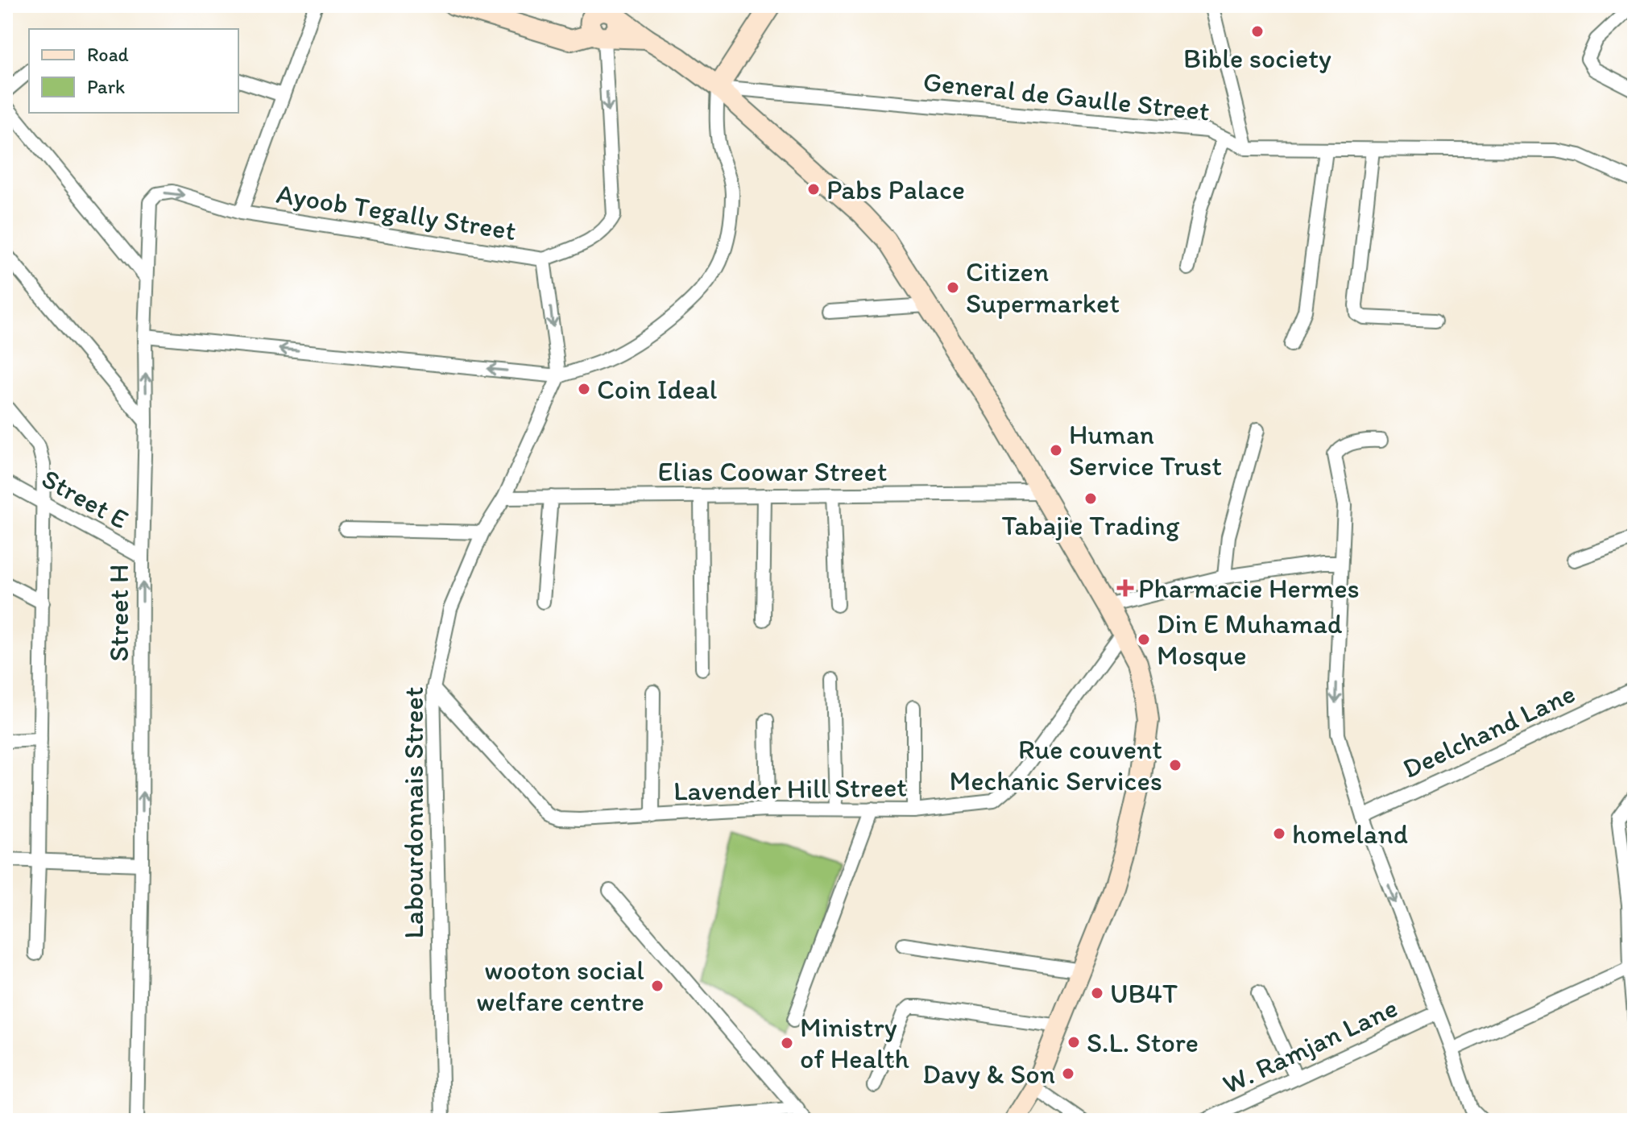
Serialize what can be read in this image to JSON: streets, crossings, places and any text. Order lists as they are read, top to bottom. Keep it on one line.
{"streets":{"street":["General de Gaulle Street","Ayoob Tegally Street","Elias Coowar Street","Street E","Street H","Deelchand Lane","Lavender Hill Street","Labourdonnais Street","W. Ramjan Lane"]},"crossings":[["Ayoob Tegally Street","Street H"],["Elias Coowar Street","Labourdonnais Street"],["Street E","Street H"],["Lavender Hill Street","Labourdonnais Street"]],"places":{"other":["Bible society","Pabs Palace","Citizen Supermarket","Coin Ideal","Human Service Trust","Tabajie Trading","Din E Muhamad Mosque","Rue couvent Mechanic Services","homeland","wooton social welfare centre","UB4T","S.L. Store","Ministry of Health","Davy & Son"],"health":["Pharmacie Hermes"]},"legend":["Road","Park"]}
